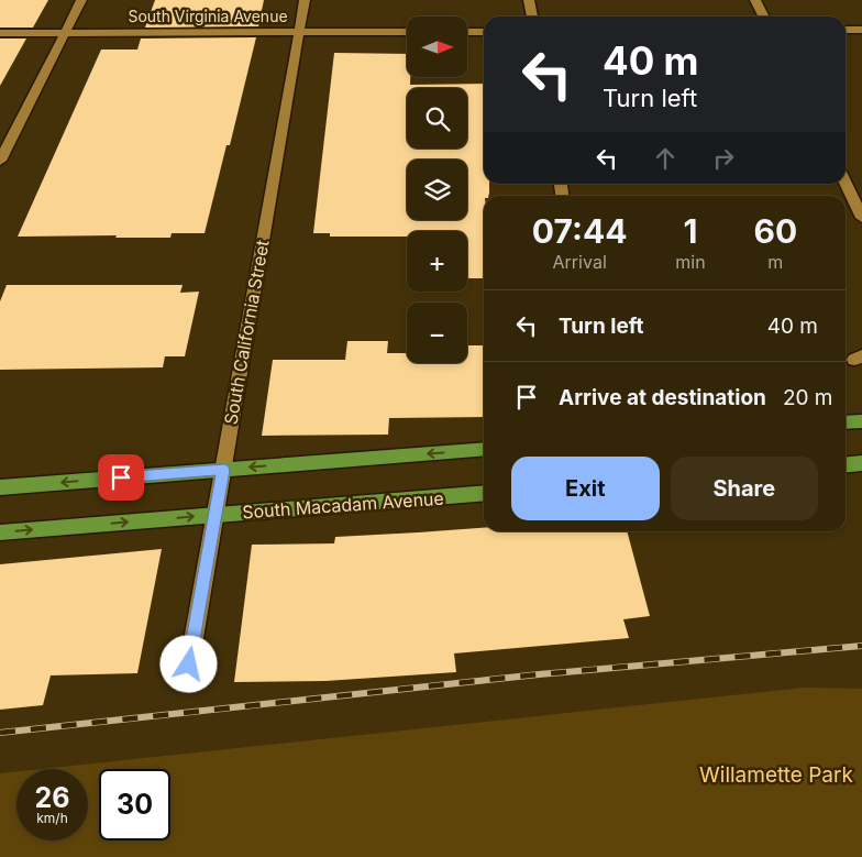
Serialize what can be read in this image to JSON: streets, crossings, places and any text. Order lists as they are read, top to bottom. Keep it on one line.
{"streets":{"main road":["South Macadam Avenue"],"street":["South Virginia Avenue","South California Street"]},"crossings":[["South Virginia Avenue","South California Street"],["South California Street","South Macadam Avenue"]],"parks":["Willamette Park"],"north":"right","page":{"map_buttons":["+","−"],"turn":["40 m","Turn left"],"eta":["07:44","Arrival","1","min","60","m"],"list":[{"name":"Turn left","value":"40 m"},{"name":"Arrive at destination","value":"20 m"}],"buttons":["Exit","Share"],"speed":"26 km/h","limit":"30"}}
